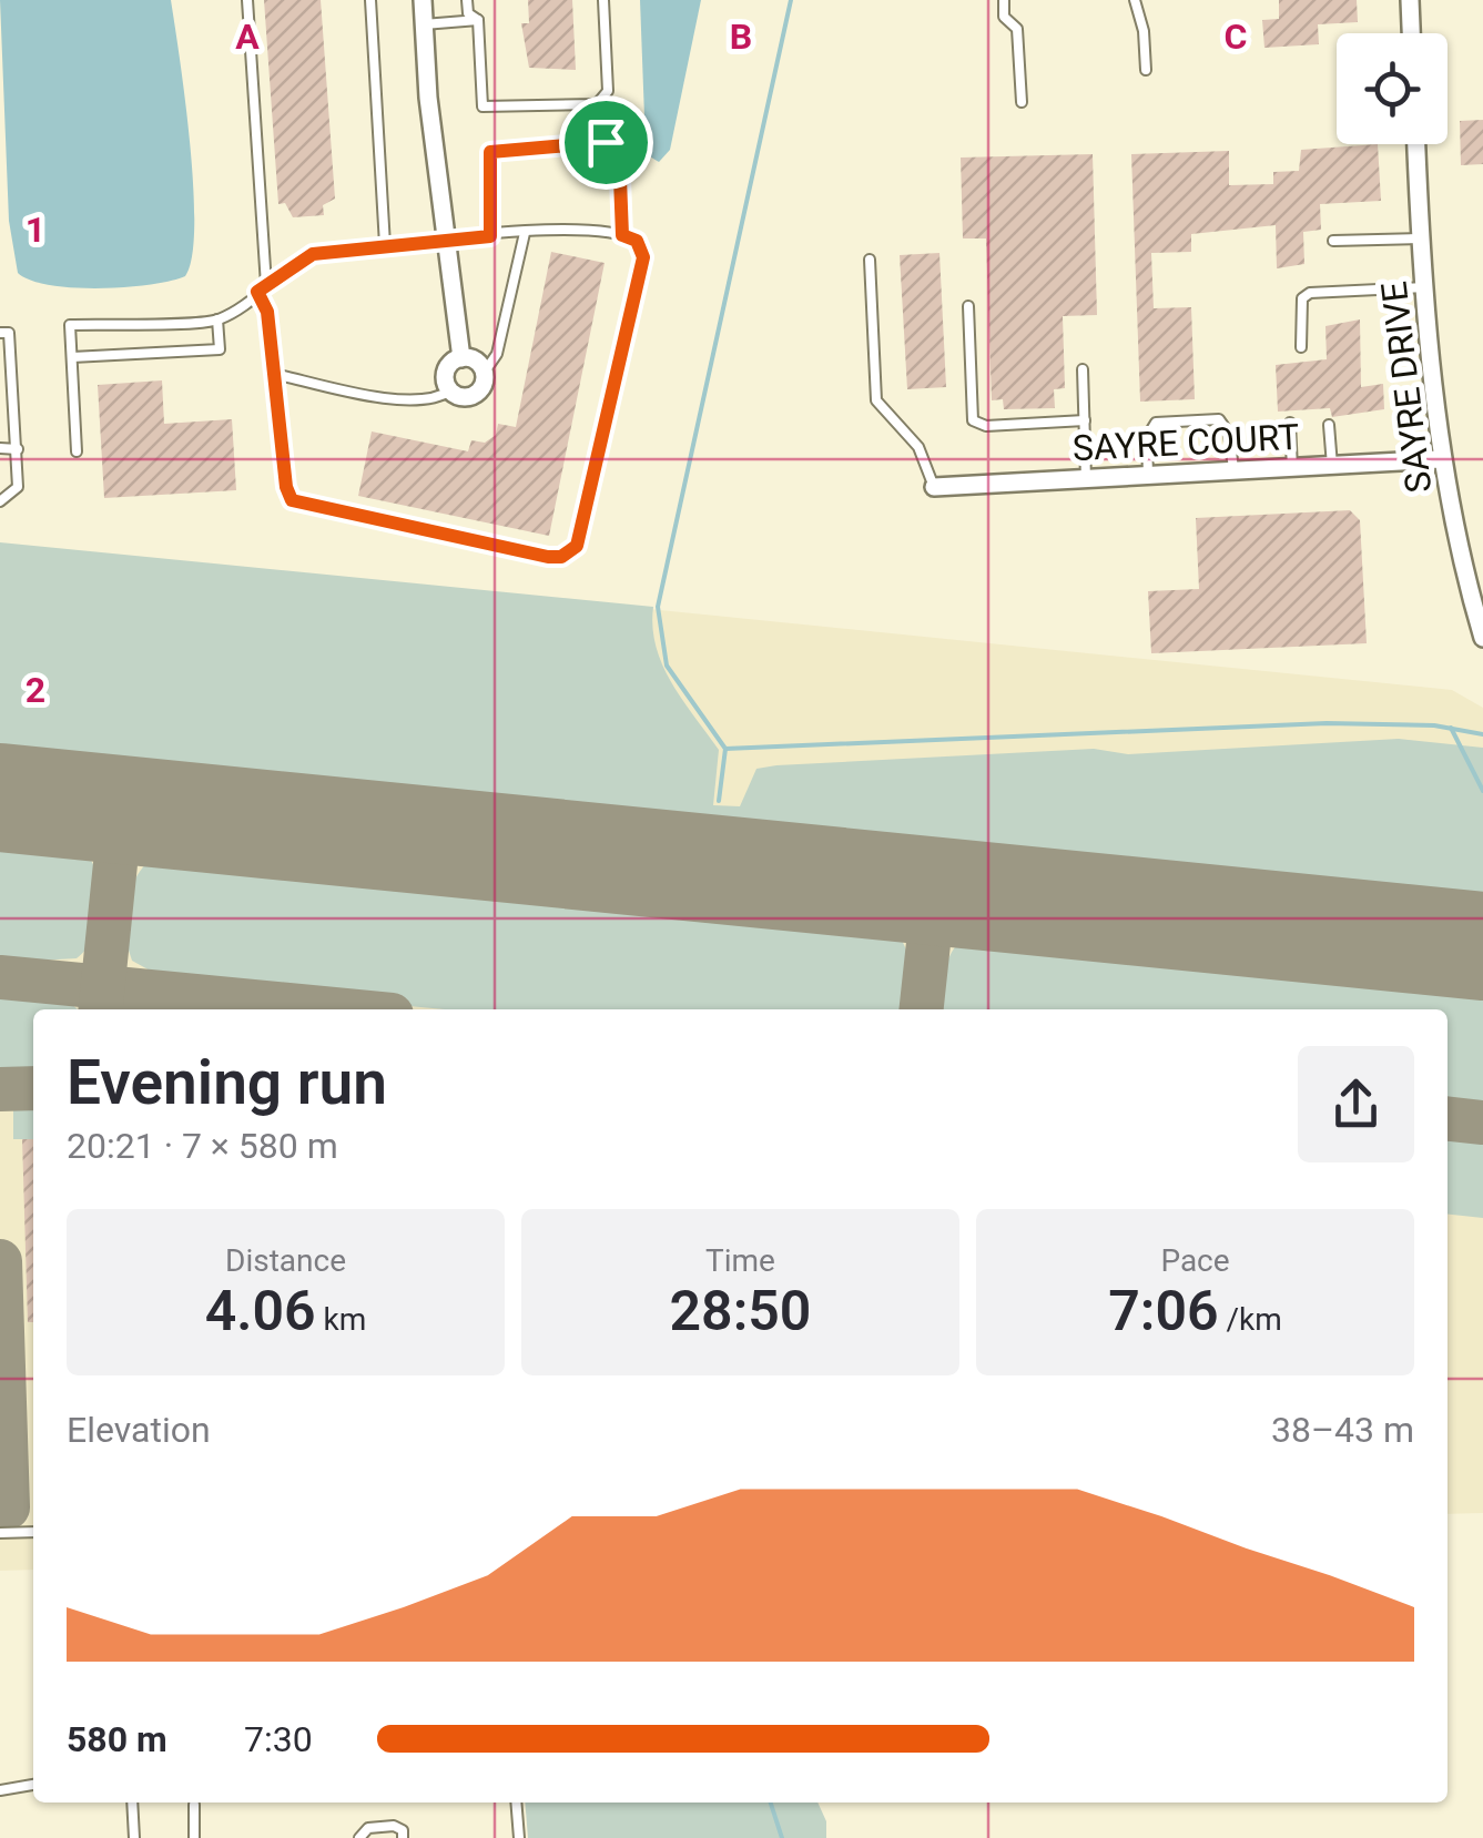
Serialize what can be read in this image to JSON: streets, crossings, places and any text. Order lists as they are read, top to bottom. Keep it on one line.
{"streets":{"street":["SAYRE DRIVE","SAYRE COURT"]},"crossings":[["SAYRE DRIVE","SAYRE COURT"]],"page":{"heading":["Evening run","20:21 · 7 × 580 m"],"stats":[["Distance","4.06 km"],["Time","28:50"],["Pace","7:06 /km"]],"chart":["Elevation","38–43 m"],"list":[{"name":"580 m","note":"7:30"}]},"grid":{"columns":["A","B","C"],"rows":["1","2"]}}
